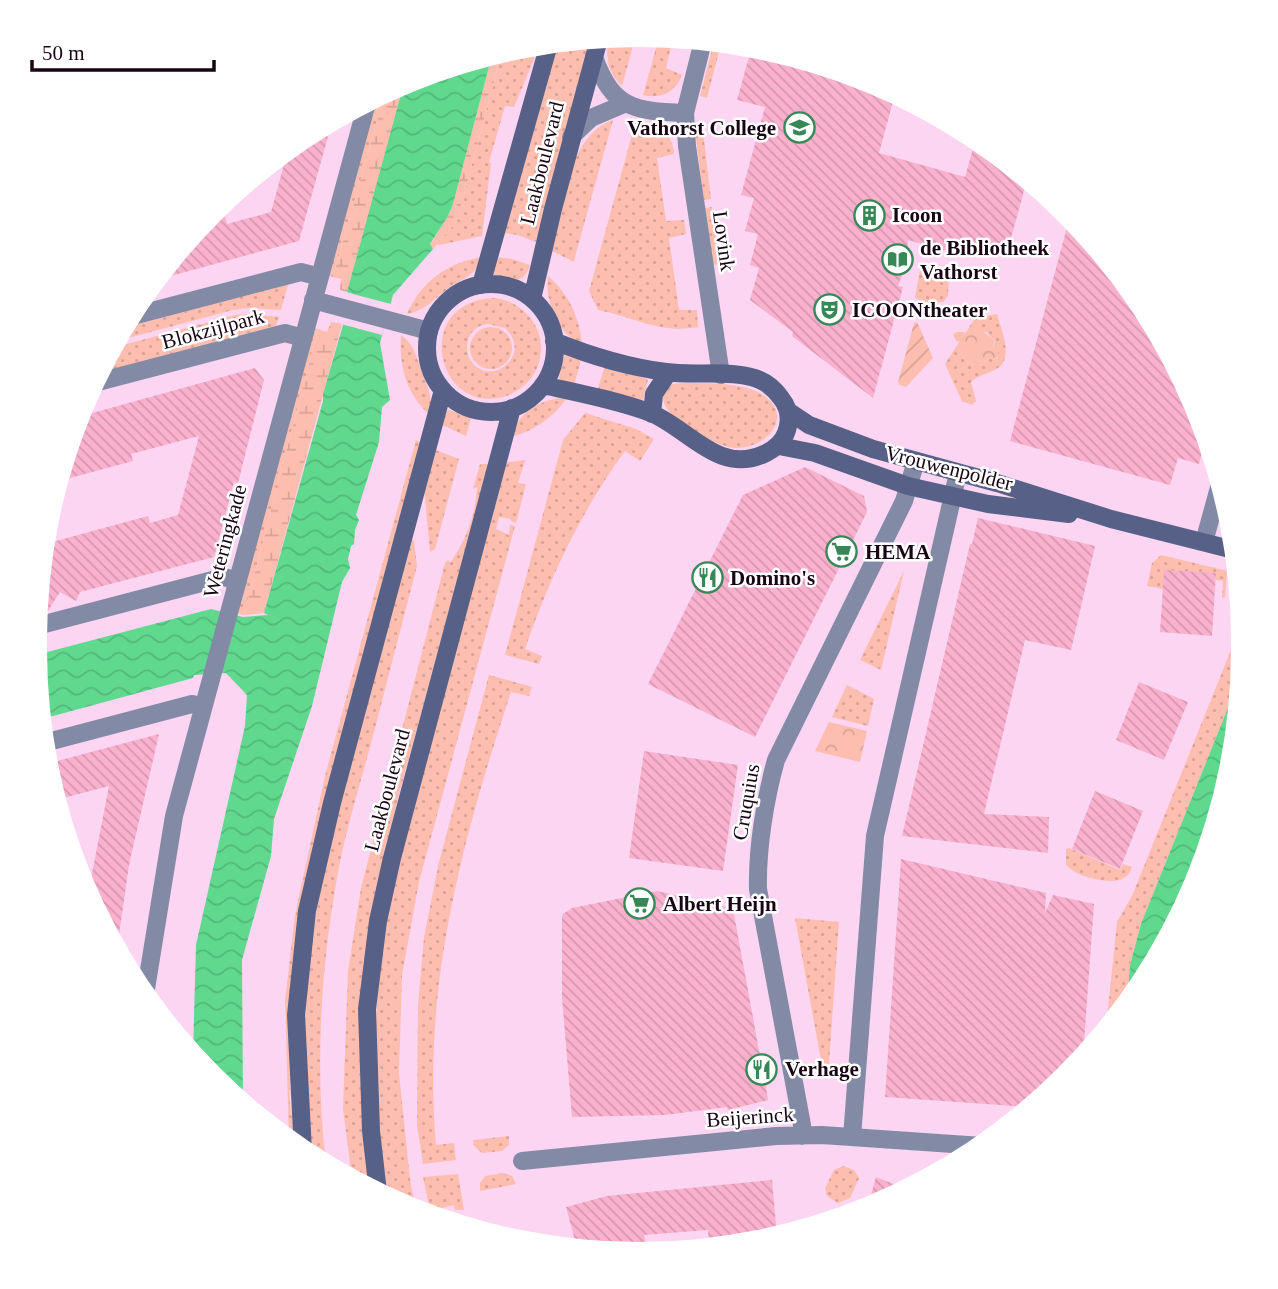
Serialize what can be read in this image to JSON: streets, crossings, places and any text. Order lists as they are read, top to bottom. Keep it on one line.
{"streets":{"main road":["Laakboulevard","Vrouwenpolder"],"street":["Lovink","Blokzijlpark","Weteringkade","Cruquius","Beijerinck"]},"crossings":[["Laakboulevard","Vrouwenpolder"],["Lovink","Vrouwenpolder"],["Blokzijlpark","Weteringkade"],["Vrouwenpolder","Cruquius"],["Cruquius","Beijerinck"]],"places":{"school or university":["Vathorst College"],"building":["Icoon"],"library":["de Bibliotheek Vathorst"],"theatre":["ICOONtheater"],"supermarket":["HEMA","Albert Heijn"],"restaurant":["Domino's","Verhage"]},"scale_bar":"50 m"}
